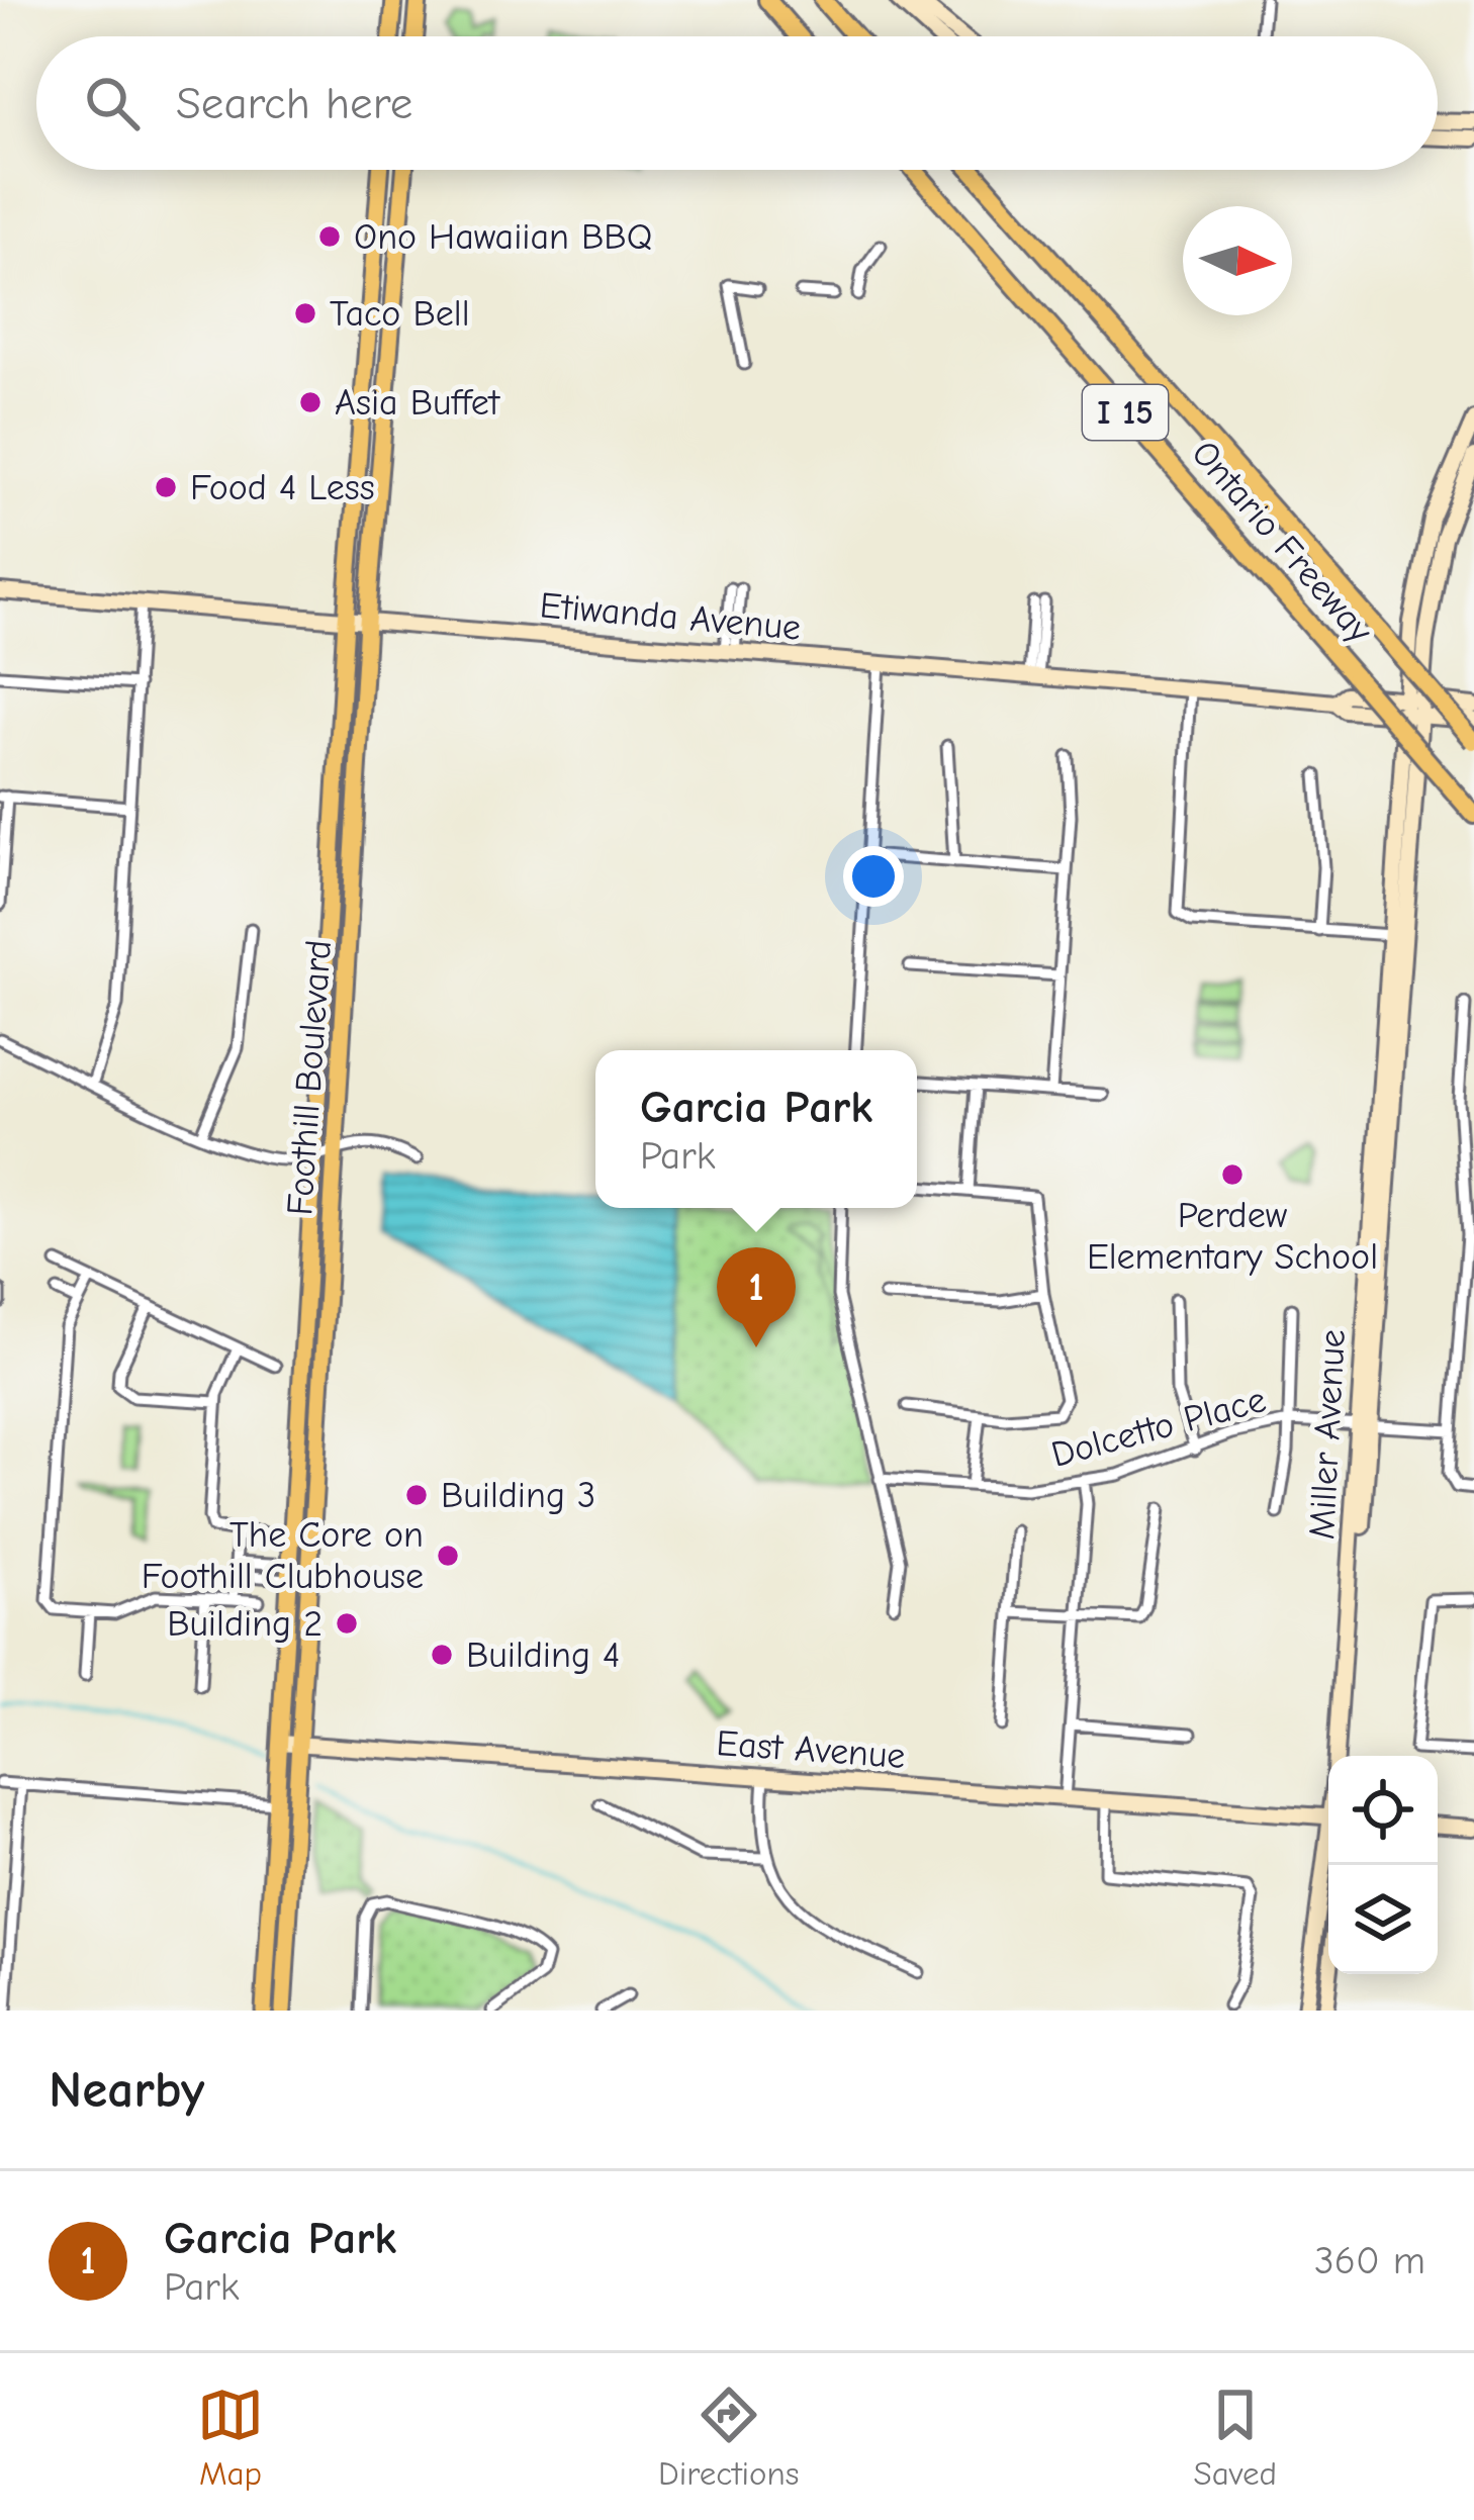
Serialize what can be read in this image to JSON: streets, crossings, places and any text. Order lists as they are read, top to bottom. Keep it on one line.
{"streets":{"highway":["I 15","Ontario Freeway"],"main road":["Etiwanda Avenue","Foothill Boulevard","Miller Avenue","East Avenue"],"street":["Dolcetto Place"]},"crossings":[["Etiwanda Avenue","Foothill Boulevard"],["Etiwanda Avenue","Miller Avenue"],["Foothill Boulevard","East Avenue"],["Dolcetto Place","Miller Avenue"]],"places":["Ono Hawaiian BBQ","Taco Bell","Asia Buffet","Food 4 Less","Perdew Elementary School","Building 3","The Core on Foothill Clubhouse","Building 2","Building 4"],"north":"right","page":{"search":"Search here","popup":["Garcia Park","Park"],"pins":"1","heading":"Nearby","list":[{"mark":"1","name":"Garcia Park","note":"Park","value":"360 m"}],"nav":["Map","Directions","Saved"]}}
